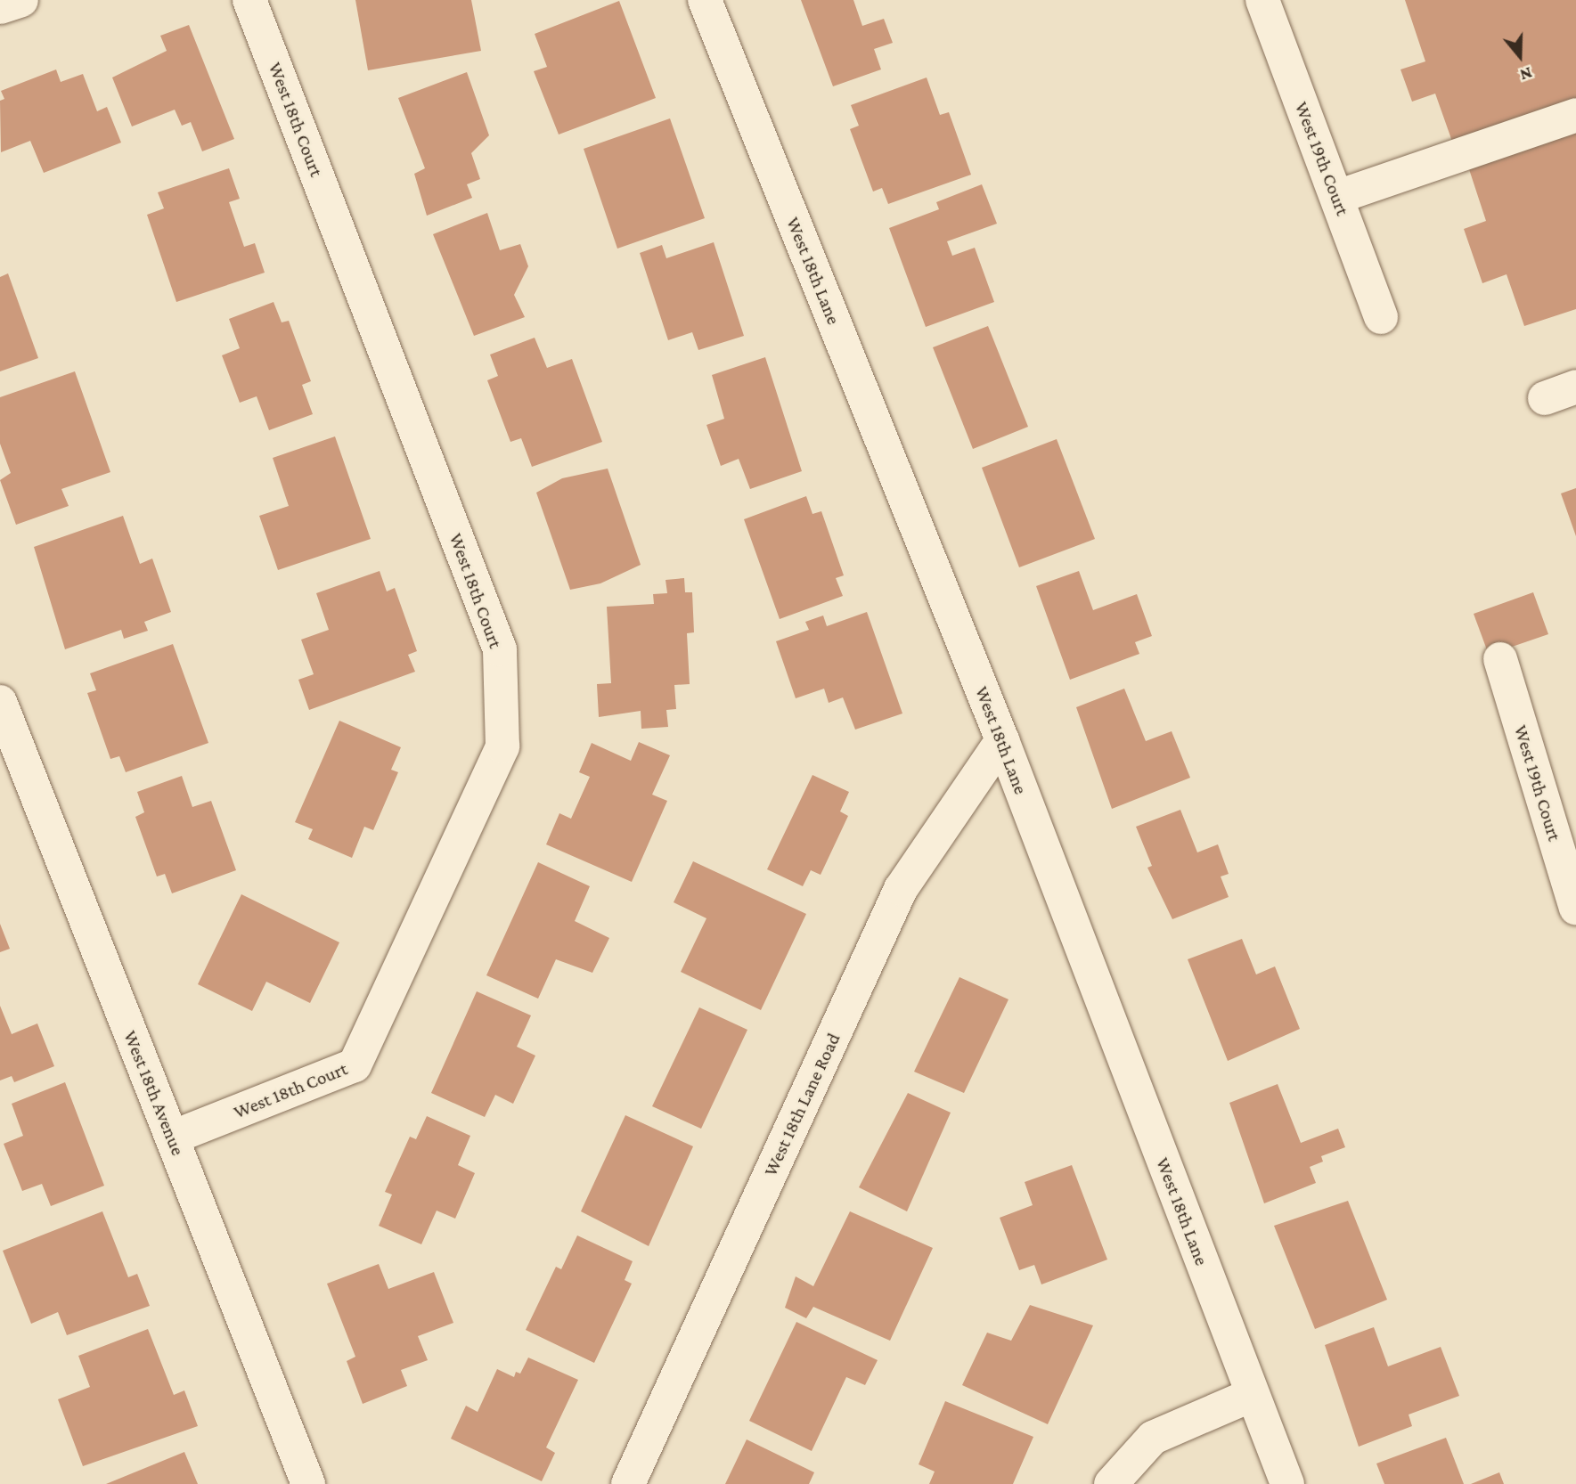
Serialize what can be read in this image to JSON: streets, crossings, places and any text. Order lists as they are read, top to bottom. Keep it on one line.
{"streets":{"street":["West 18th Court","West 19th Court","West 18th Lane","West 18th Avenue","West 18th Lane Road"]},"crossings":[["West 18th Court","West 18th Avenue"],["West 18th Lane","West 18th Lane Road"]],"north":"bottom"}
